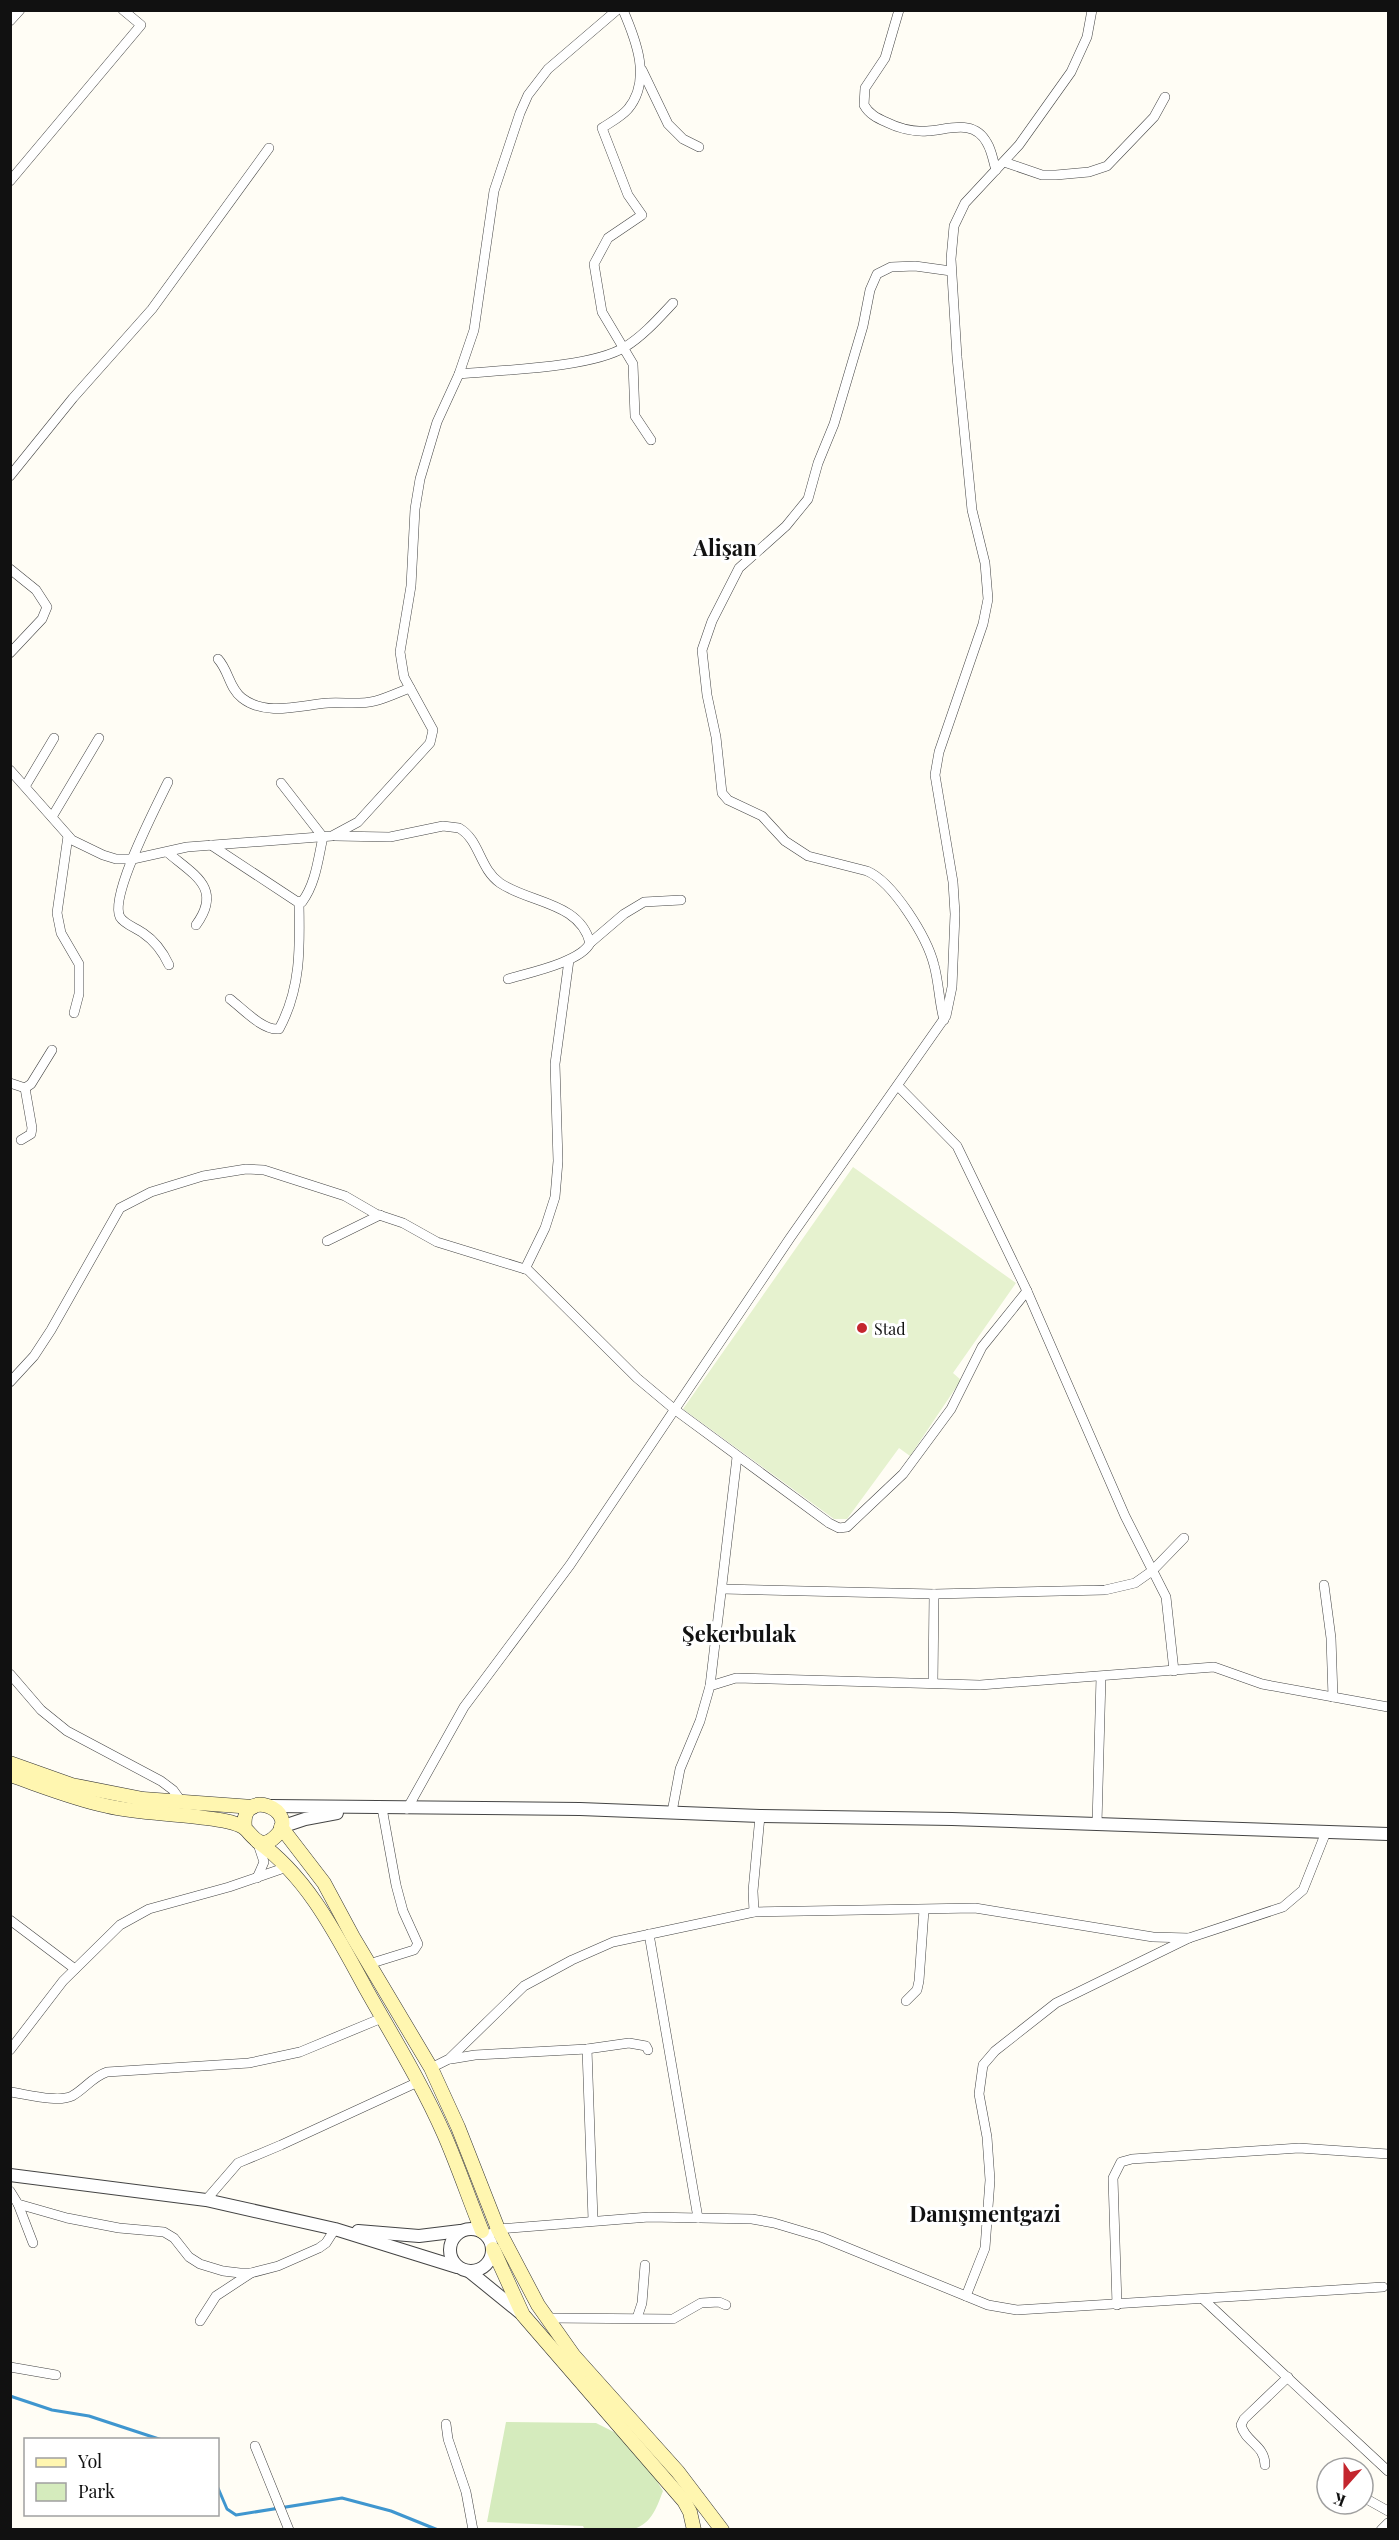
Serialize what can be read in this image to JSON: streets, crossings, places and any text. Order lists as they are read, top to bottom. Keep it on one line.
{"districts":["Alişan","Şekerbulak","Danışmentgazi"],"places":["Stad"],"legend":["Yol","Park"],"north":"bottom"}
